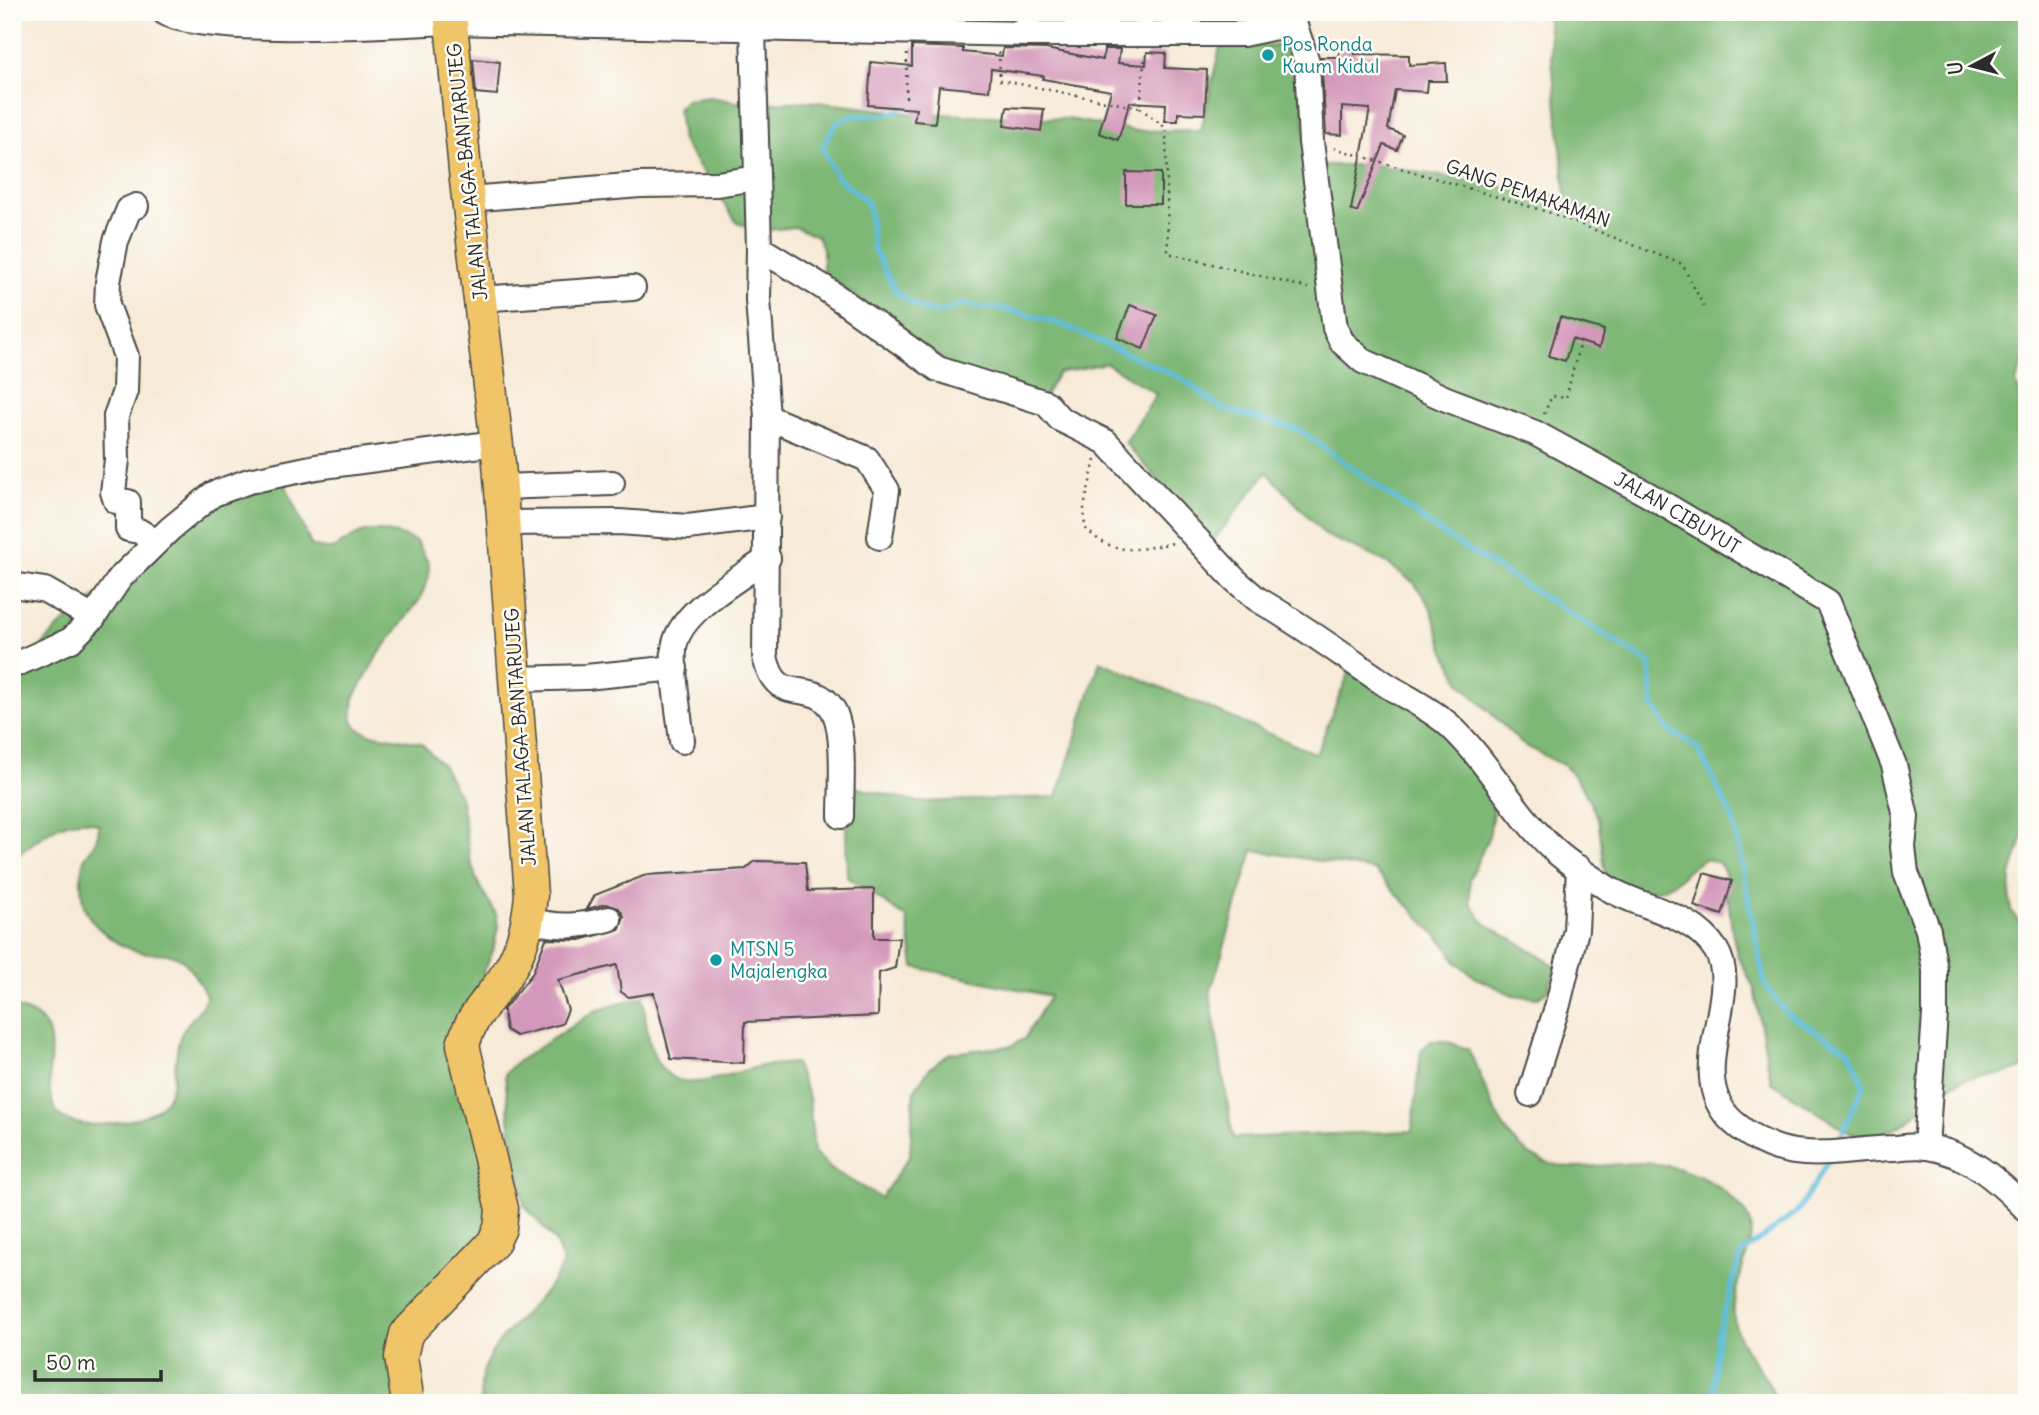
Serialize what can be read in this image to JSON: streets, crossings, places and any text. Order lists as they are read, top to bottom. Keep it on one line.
{"streets":{"main road":["JALAN TALAGA-BANTARUJEG"],"street":["JALAN CIBUYUT"],"path":["GANG PEMAKAMAN"]},"crossings":[["GANG PEMAKAMAN","JALAN CIBUYUT"]],"places":["Pos Ronda Kaum Kidul","MTSN 5 Majalengka"],"scale_bar":"50 m","north":"left"}
